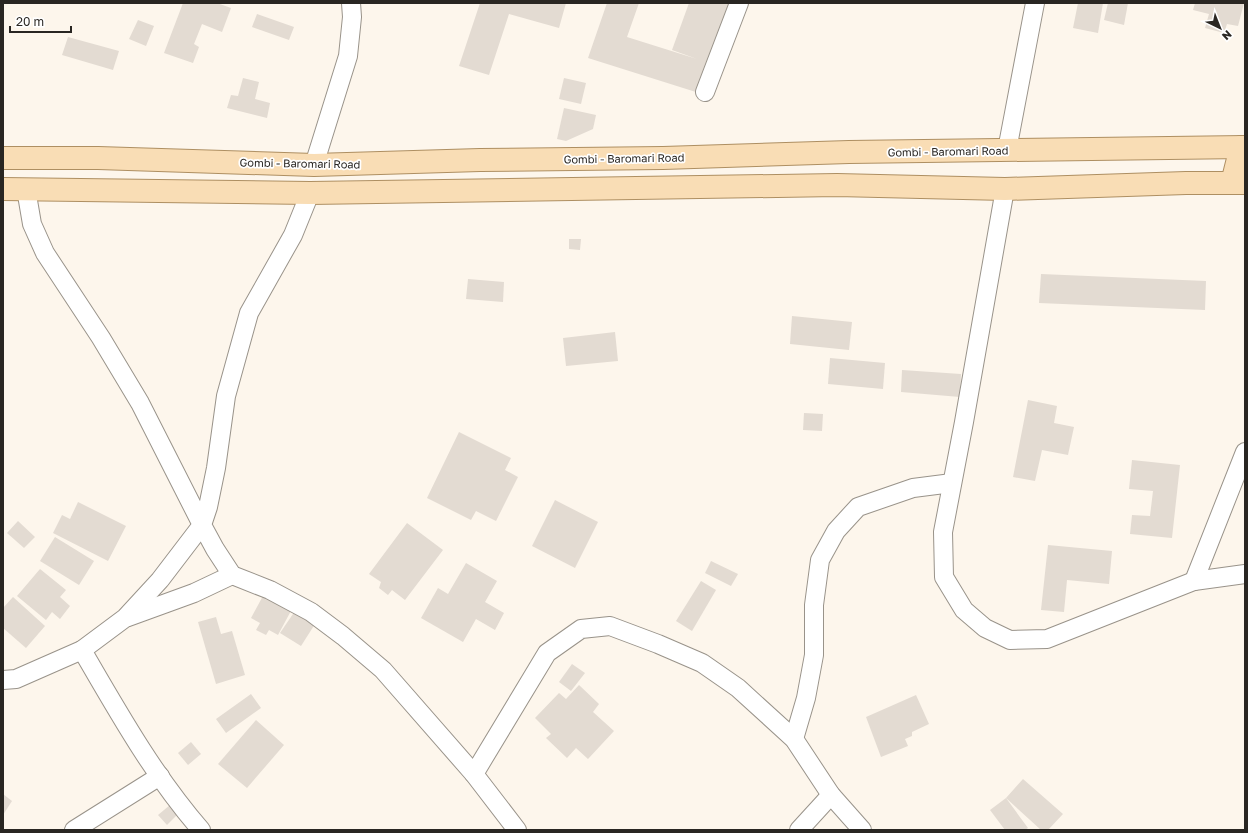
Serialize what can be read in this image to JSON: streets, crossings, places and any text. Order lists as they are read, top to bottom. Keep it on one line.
{"streets":{"main road":["Gombi - Baromari Road"]},"scale_bar":"20 m","north":"bottom right"}
